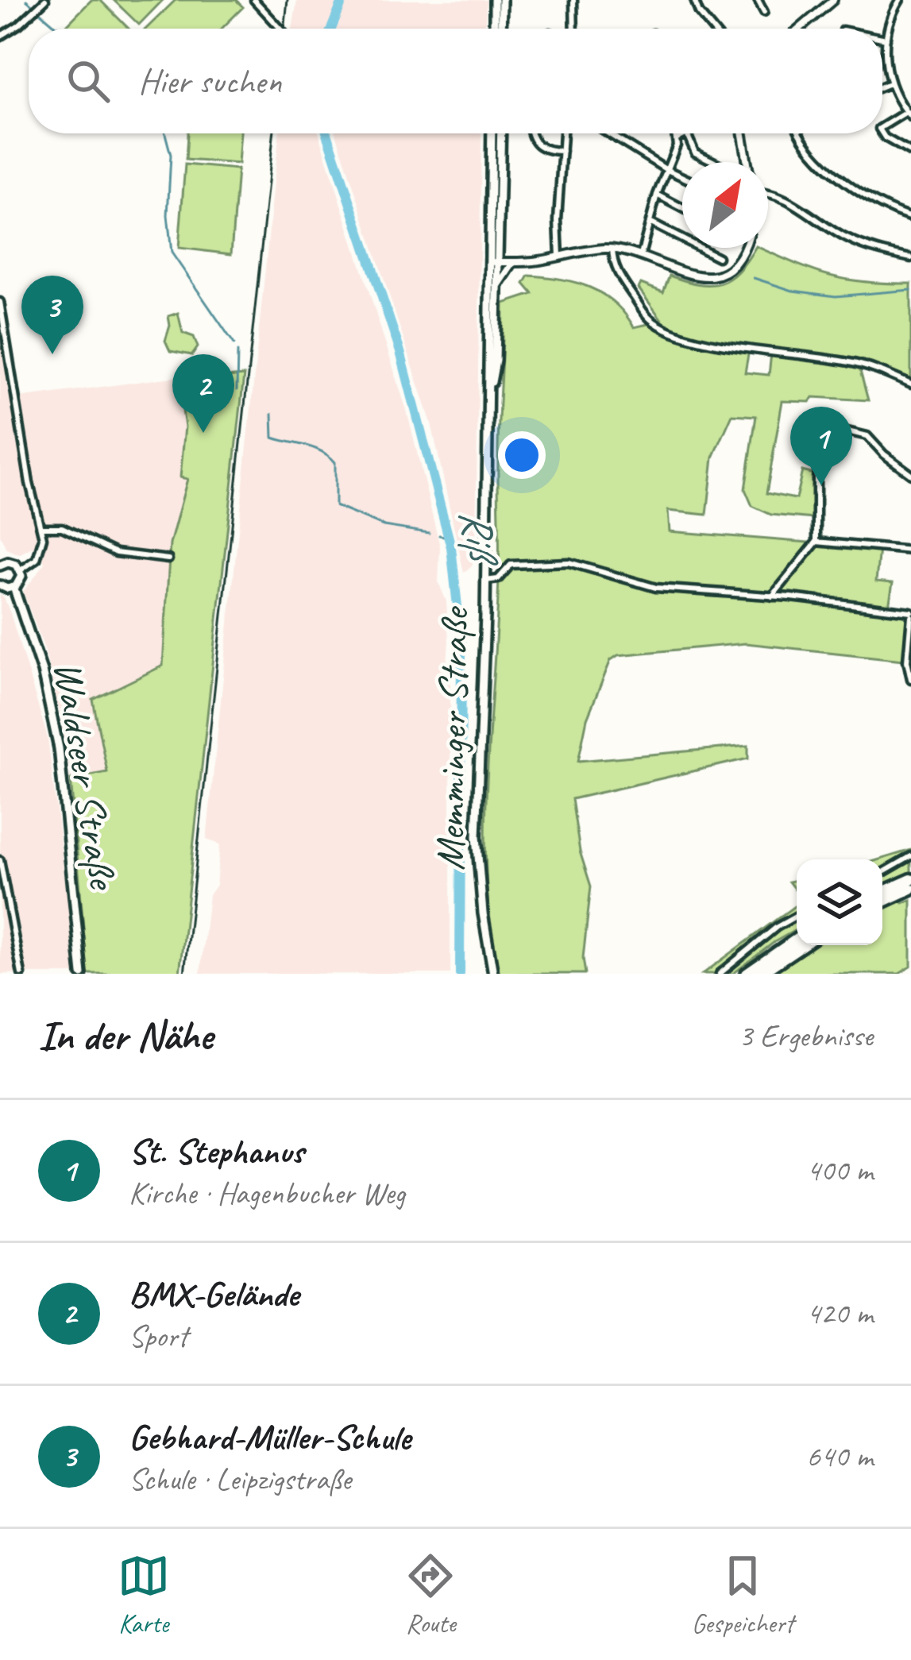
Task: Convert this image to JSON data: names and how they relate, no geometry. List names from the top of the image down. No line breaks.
{"streets":{"main road":["Memminger Straße","Waldseer Straße"]},"water":["Riß"],"north":"top right","page":{"search":"Hier suchen","pins":["3","2","1"],"heading":["In der Nähe","3 Ergebnisse"],"list":[{"mark":"1","name":"St. Stephanus","note":"Kirche · Hagenbucher Weg","value":"400 m"},{"mark":"2","name":"BMX-Gelände","note":"Sport","value":"420 m"},{"mark":"3","name":"Gebhard-Müller-Schule","note":"Schule · Leipzigstraße","value":"640 m"}],"nav":["Karte","Route","Gespeichert"]}}
